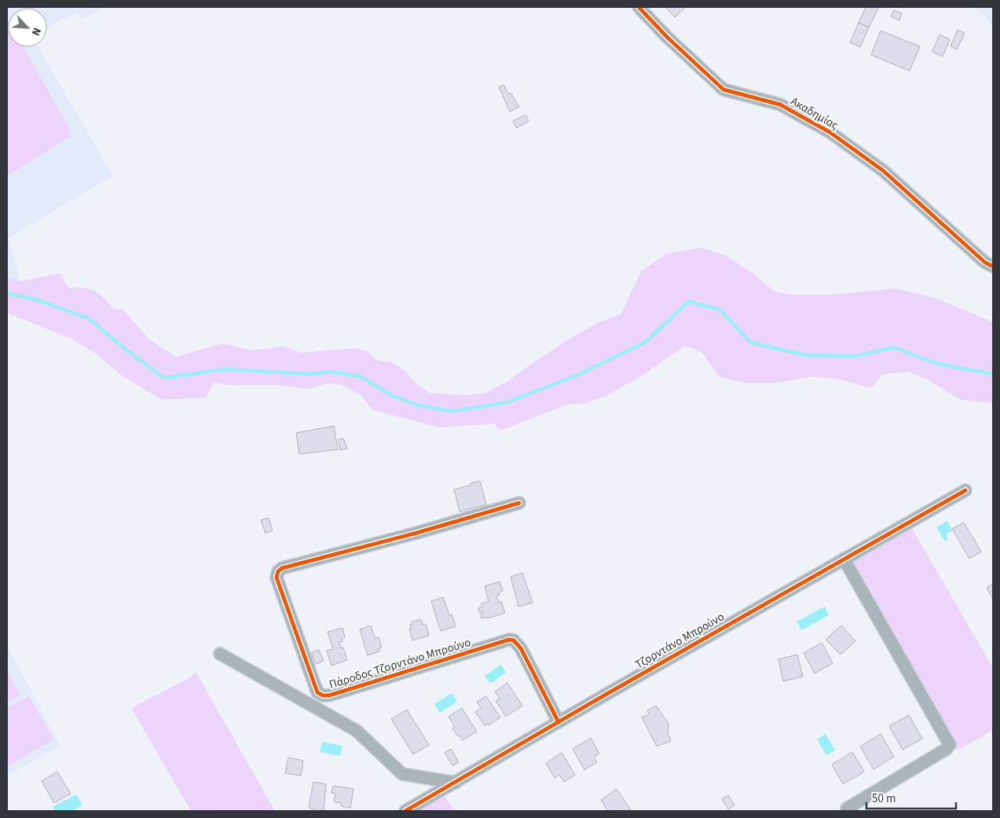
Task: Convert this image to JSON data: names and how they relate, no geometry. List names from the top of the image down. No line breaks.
{"streets":{"street":["Ακαδημίας","Τζορντάνο Μπρούνο","Πάροδος Τζορντάνο Μπρούνο"]},"crossings":[["Τζορντάνο Μπρούνο","Πάροδος Τζορντάνο Μπρούνο"]],"scale_bar":"50 m","north":"bottom right"}
